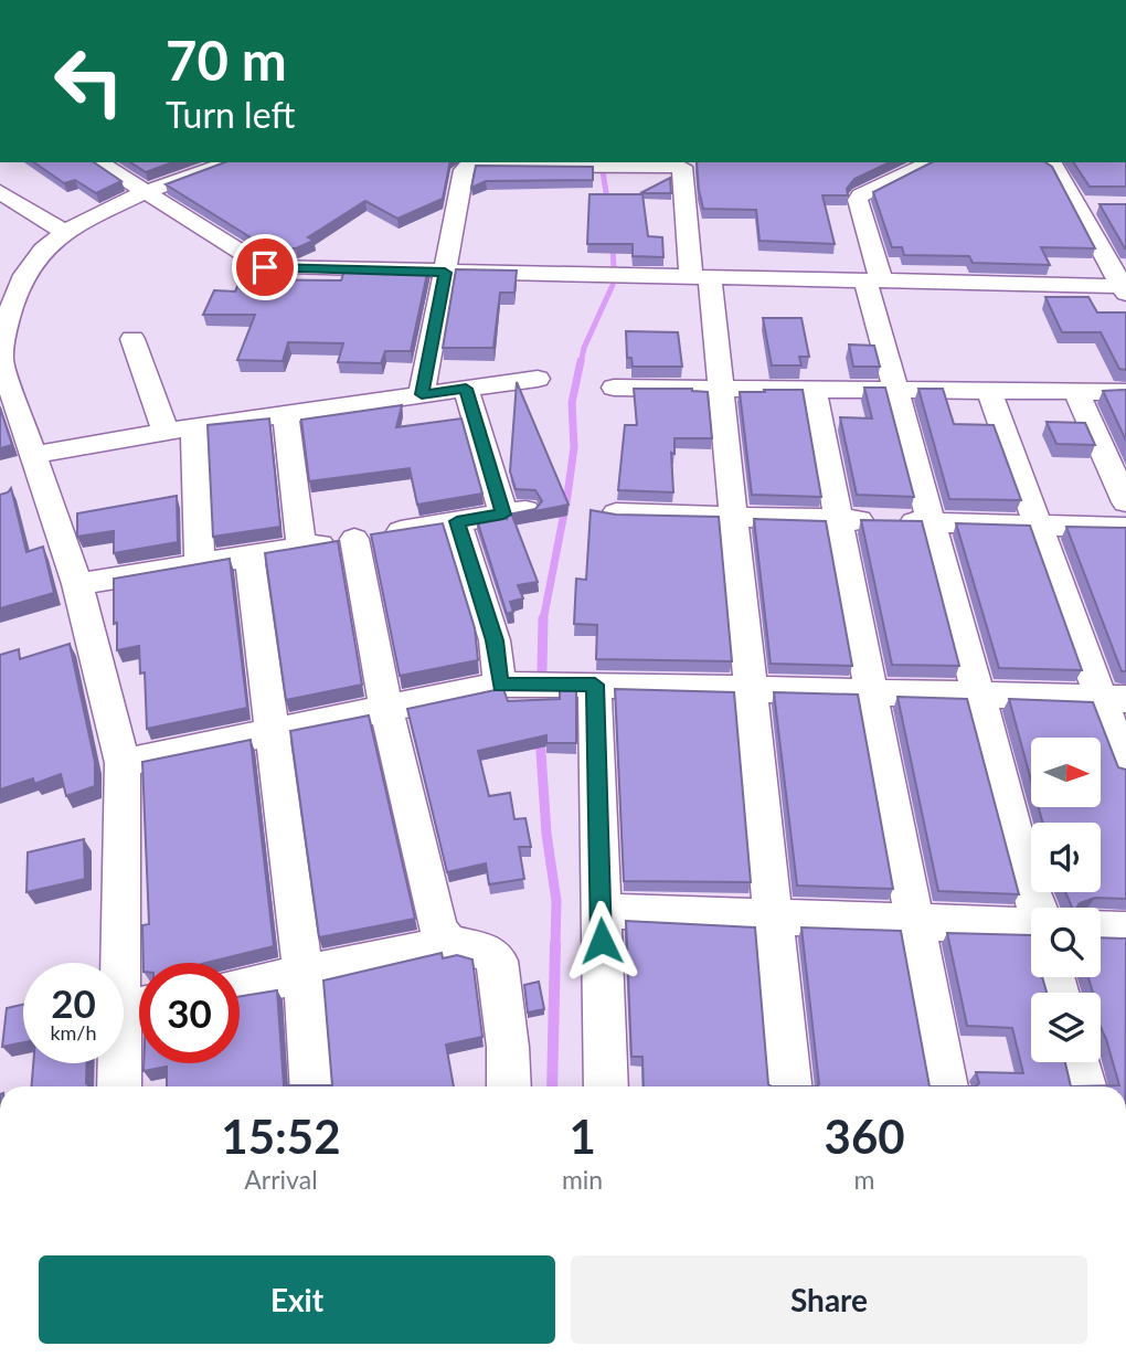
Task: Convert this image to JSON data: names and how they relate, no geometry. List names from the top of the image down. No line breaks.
{"north":"right","page":{"turn":["70 m","Turn left"],"speed":"20 km/h","limit":"30","eta":["15:52","Arrival","1","min","360","m"],"buttons":["Exit","Share"]}}
